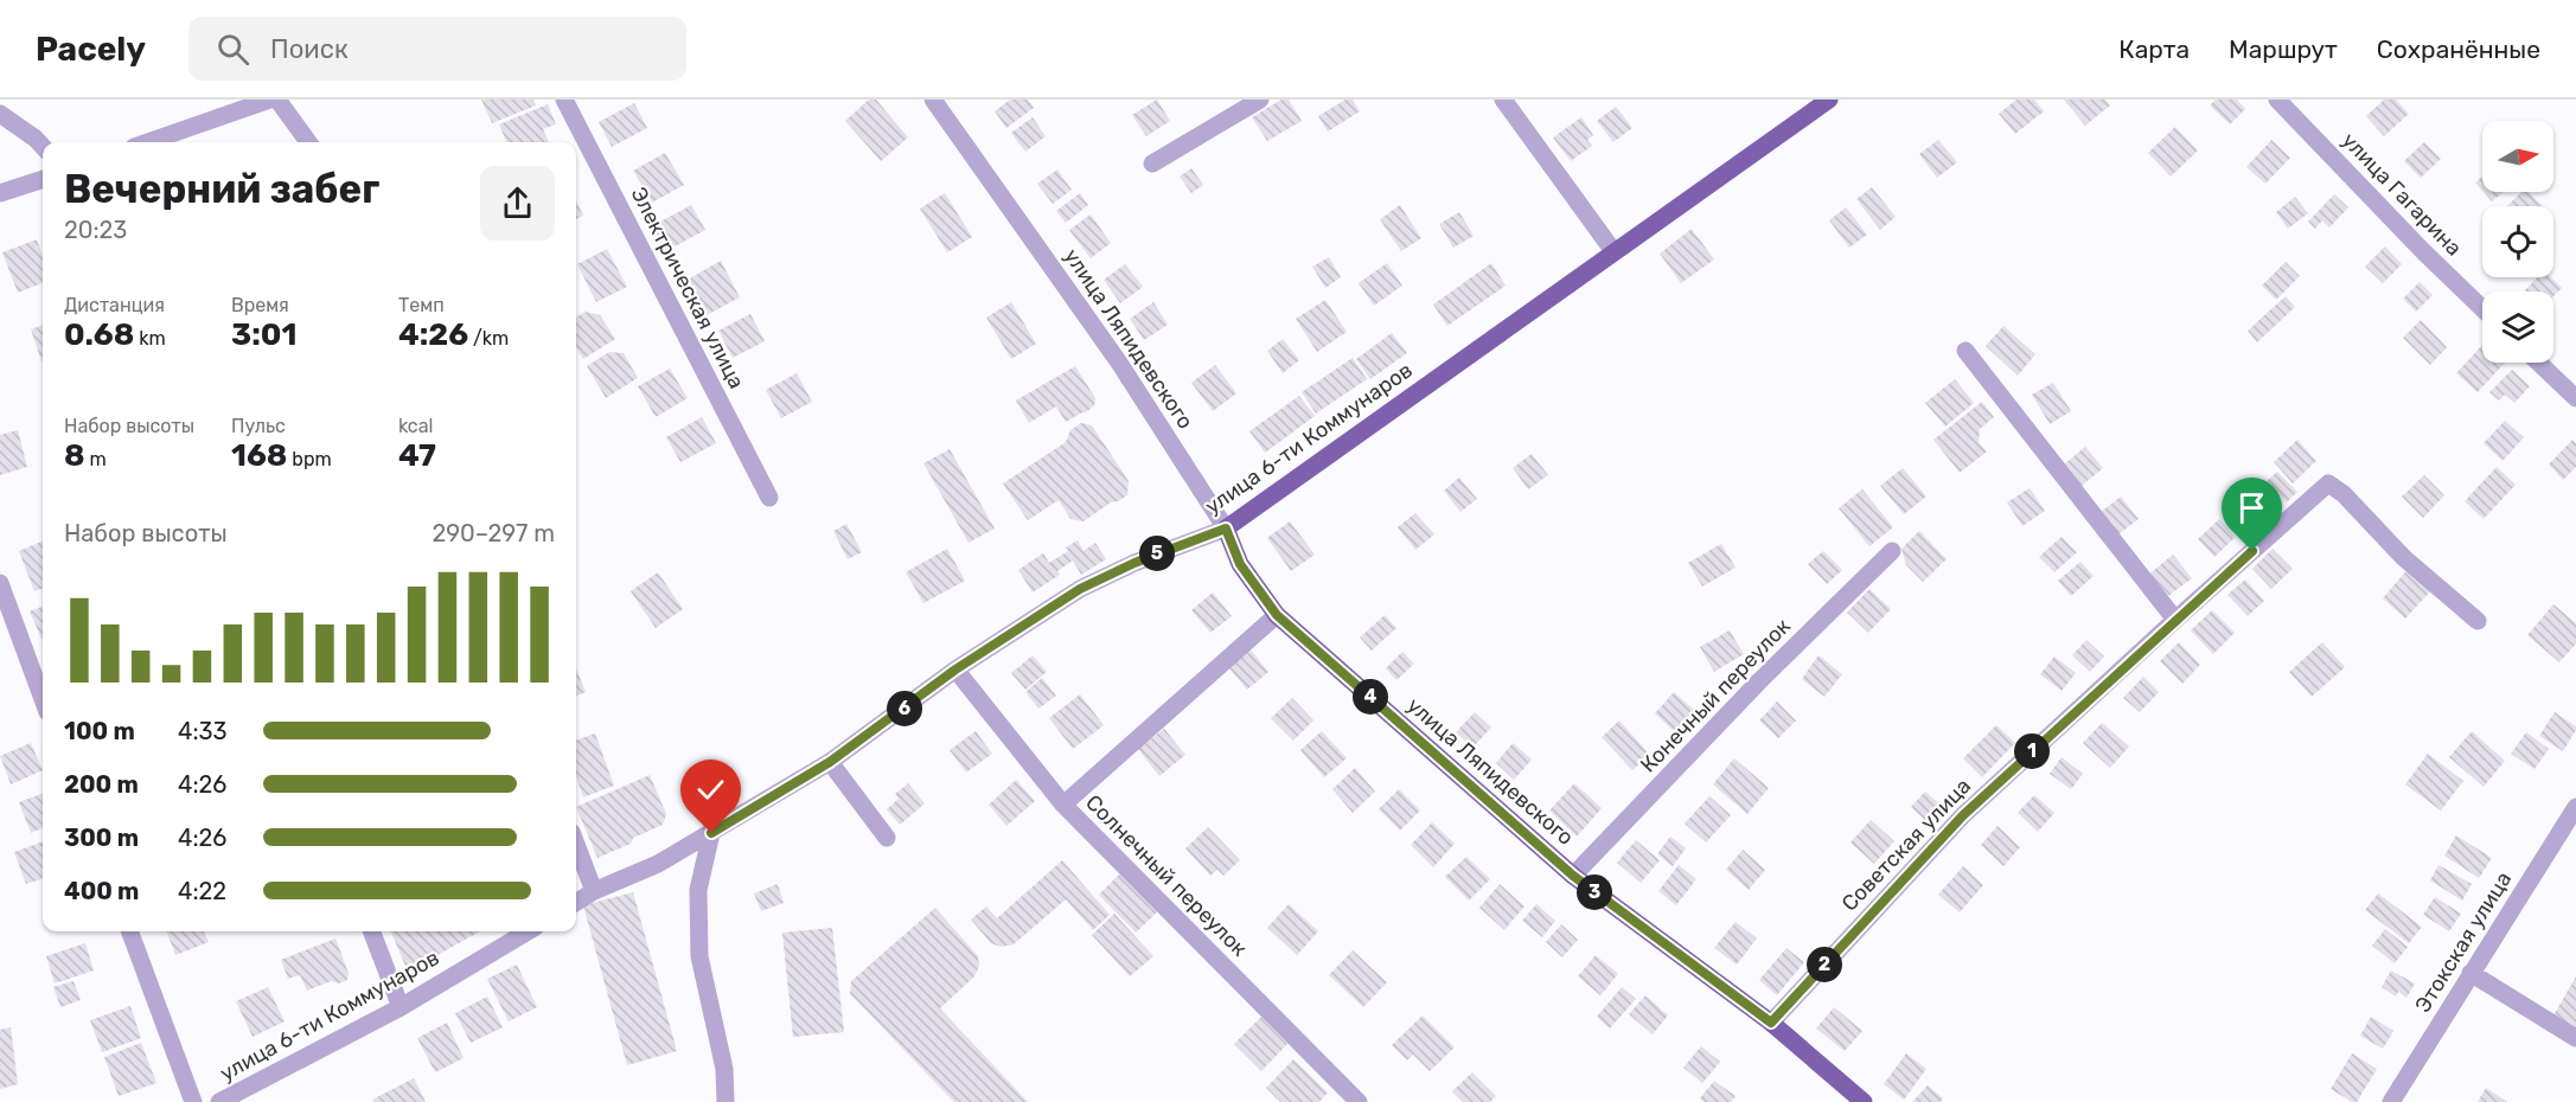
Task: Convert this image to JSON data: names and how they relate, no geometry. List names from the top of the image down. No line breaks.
{"streets":{"main road":["улица Ляпидевского","улица 6-ти Коммунаров"],"street":["улица Гагарина","Электрическая улица","Конечный переулок","Советская улица","Солнечный переулок","Этокская улица"]},"crossings":[["улица Ляпидевского","улица 6-ти Коммунаров"],["улица Ляпидевского","Конечный переулок"],["улица Ляпидевского","Советская улица"],["улица 6-ти Коммунаров","Солнечный переулок"]],"north":"right","page":{"header":"Pacely","search":"Поиск","nav":["Карта","Маршрут","Сохранённые"],"heading":["Вечерний забег","20:23"],"stats":[["Дистанция","0.68 km"],["Время","3:01"],["Темп","4:26 /km"],["Набор высоты","8 m"],["Пульс","168 bpm"],["kcal","47"]],"chart":["Набор высоты","290–297 m"],"pins":["5","4","6","1","3","2"],"list":[{"name":"100 m","note":"4:33"},{"name":"200 m","note":"4:26"},{"name":"300 m","note":"4:26"},{"name":"400 m","note":"4:22"}]}}
